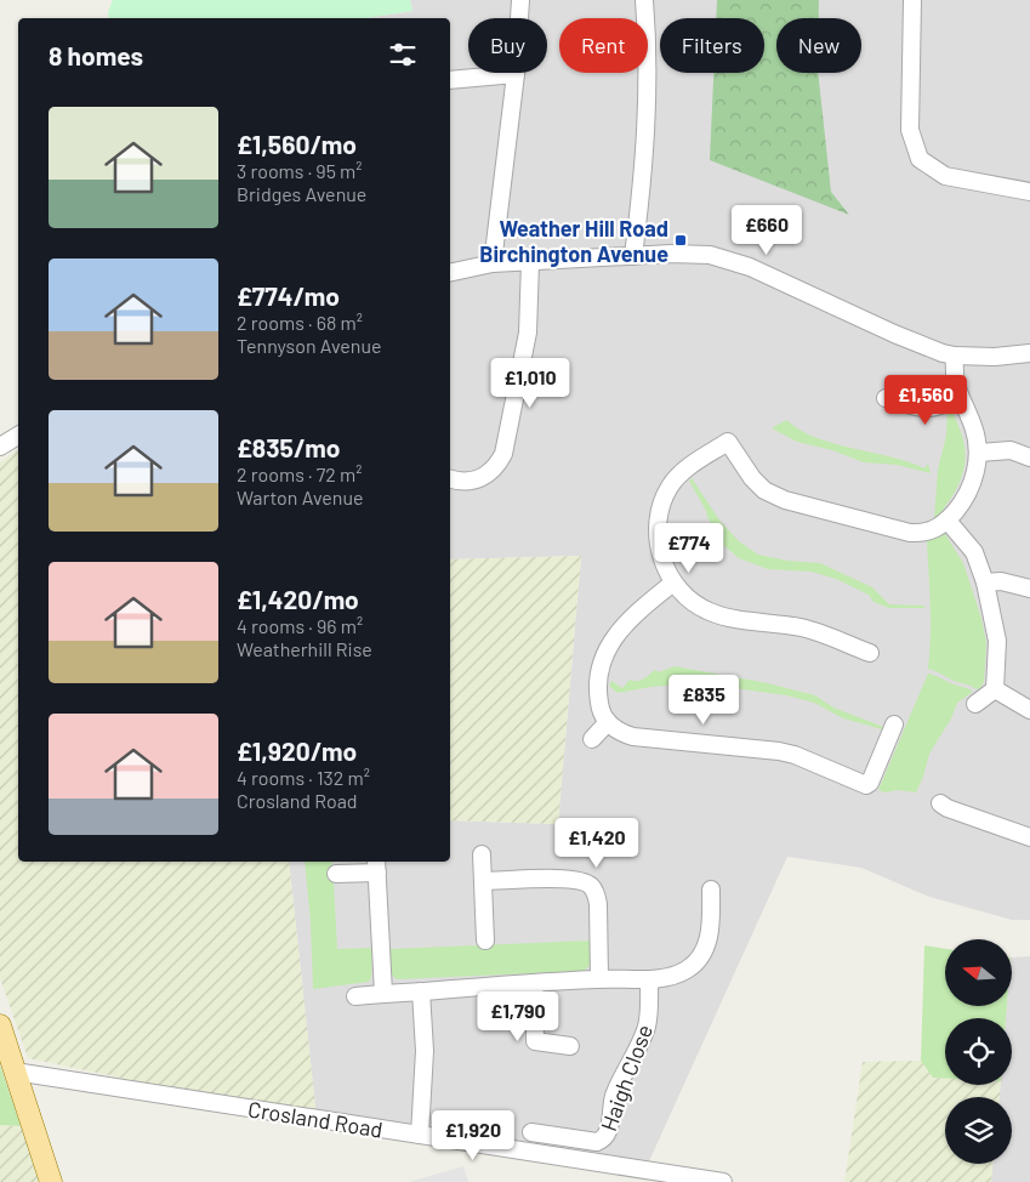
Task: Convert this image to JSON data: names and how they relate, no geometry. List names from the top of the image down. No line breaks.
{"streets":{"street":["Haigh Close","Crosland Road"]},"places":{"transit":["Weather Hill Road Birchington Avenue"]},"north":"left","page":{"chip":["Buy","Rent","Filters","New"],"heading":"8 homes","list":[{"name":"£1,560/mo","note":"3 rooms · 95 m² · Bridges Avenue"},{"name":"£774/mo","note":"2 rooms · 68 m² · Tennyson Avenue"},{"name":"£835/mo","note":"2 rooms · 72 m² · Warton Avenue"},{"name":"£1,420/mo","note":"4 rooms · 96 m² · Weatherhill Rise"},{"name":"£1,920/mo","note":"4 rooms · 132 m² · Crosland Road"}],"price":["£660","£1,010","£1,560","£774","£835","£1,420","£1,790","£1,920"]}}
